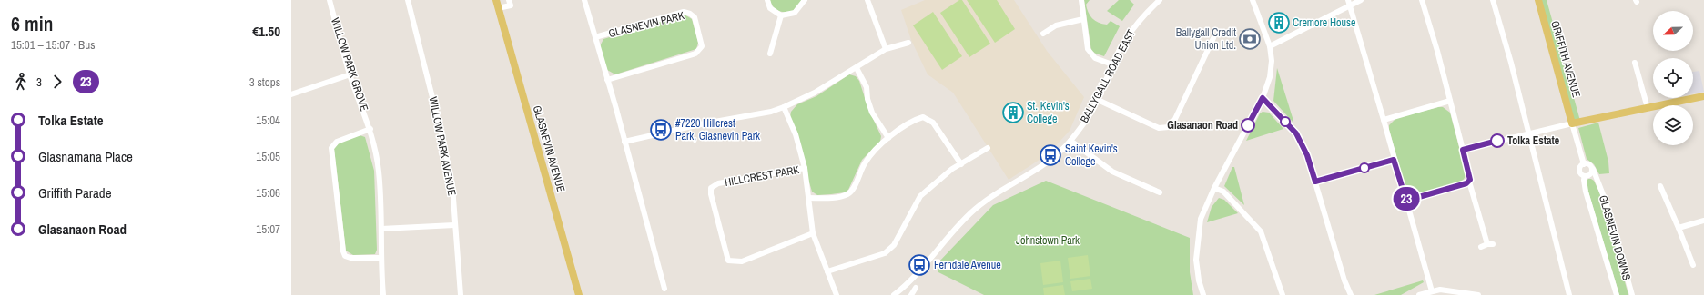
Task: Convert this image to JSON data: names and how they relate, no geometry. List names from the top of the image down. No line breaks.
{"streets":{"main road":["GRIFFITH AVENUE","GLASNEVIN AVENUE"],"street":["GLASNEVIN PARK","WILLOW PARK GROVE","BALLYGALL ROAD EAST","WILLOW PARK AVENUE","HILLCREST PARK","GLASNEVIN DOWNS"]},"parks":["Johnstown Park"],"places":{"building":["Cremore House","St. Kevin's College"],"bank":["Ballygall Credit Union Ltd."],"other":["Glasanaon Road","Tolka Estate"],"bus stop":["#7220 Hillcrest Park, Glasnevin Park","Saint Kevin's College","Ferndale Avenue"]},"lines":["bus line 23"],"north":"left","page":{"heading":["6 min","15:01 – 15:07 · Bus","€1.50"],"on_map":"23","legs":["3","23","3 stops"],"list":[{"name":"Tolka Estate","value":"15:04"},{"name":"Glasnamana Place","value":"15:05"},{"name":"Griffith Parade","value":"15:06"},{"name":"Glasanaon Road","value":"15:07"}]}}
